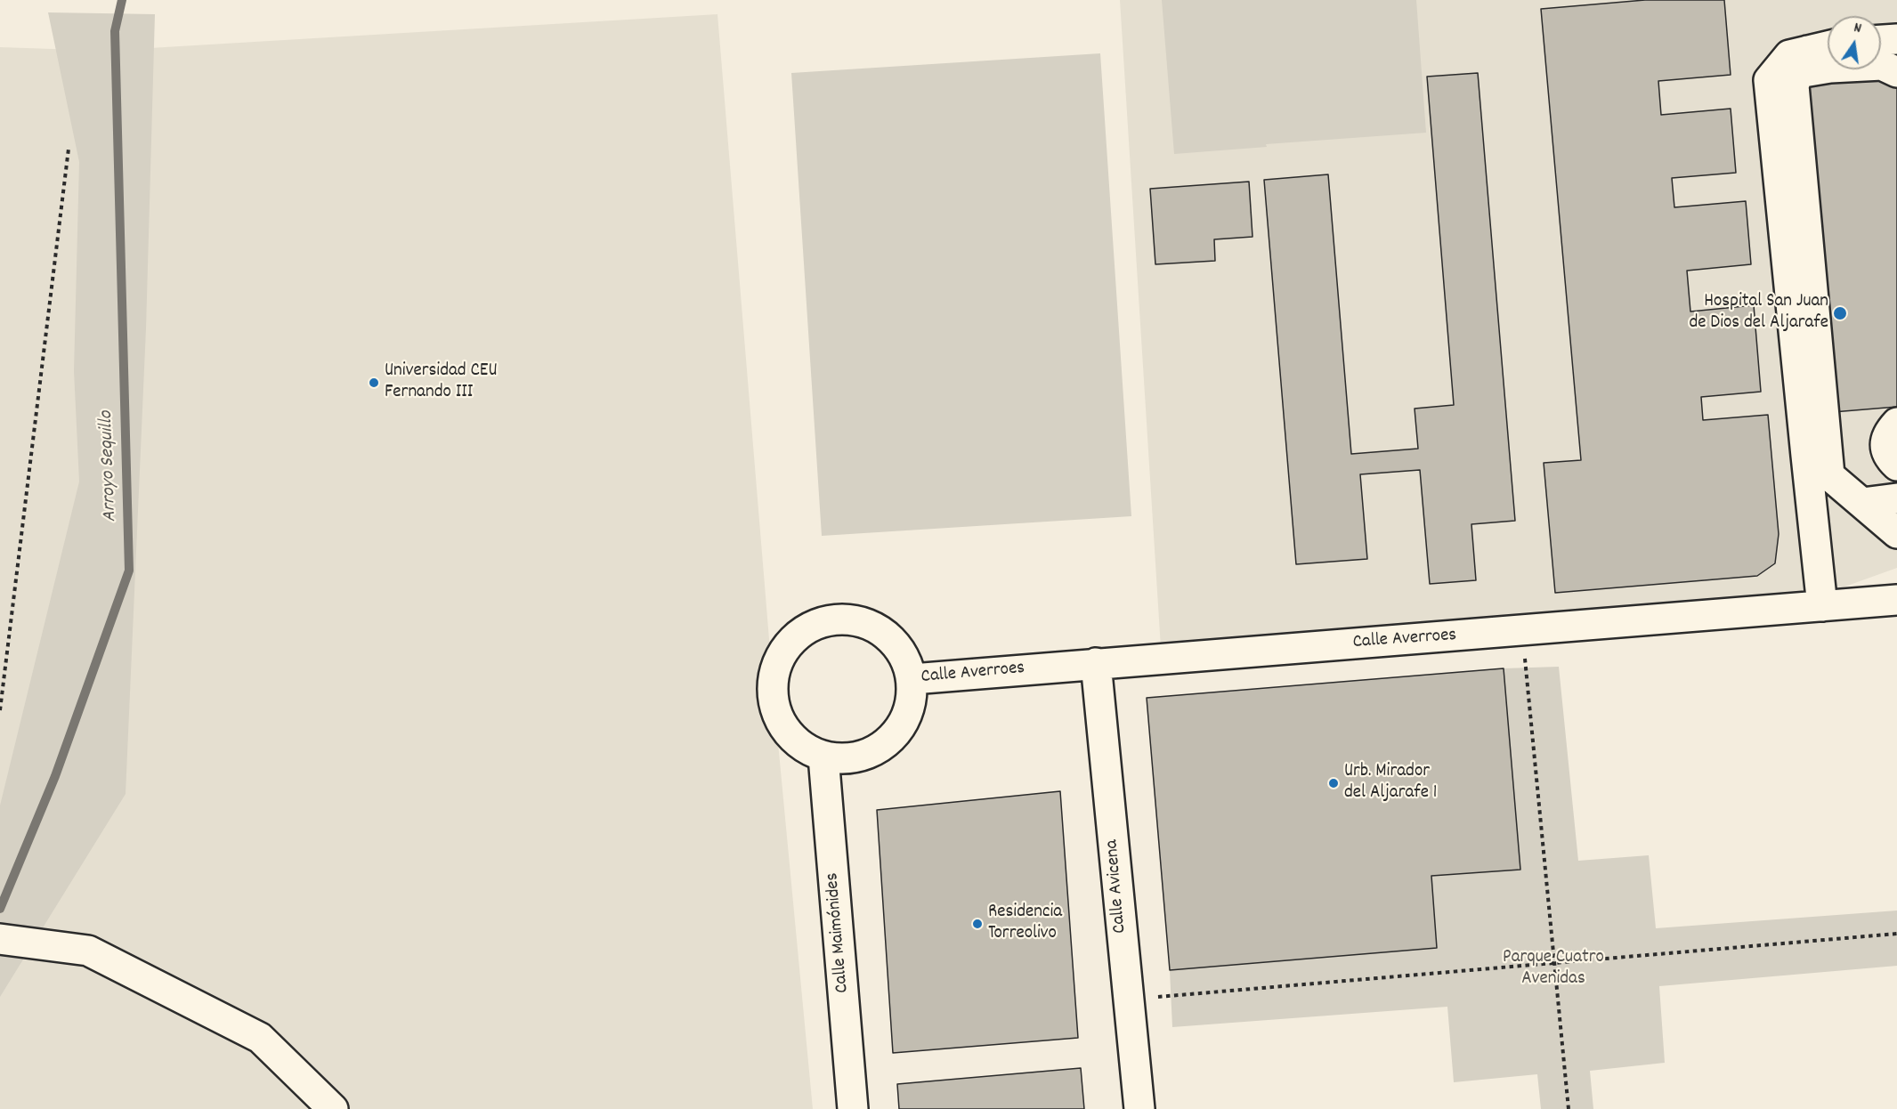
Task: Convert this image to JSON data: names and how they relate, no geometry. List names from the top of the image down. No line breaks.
{"streets":{"street":["Calle Averroes","Calle Avicena","Calle Maimónides"]},"crossings":[["Calle Averroes","Calle Avicena"],["Calle Averroes","Calle Maimónides"]],"water":["Arroyo Sequillo"],"parks":["Parque Cuatro Avenidas"],"places":["Hospital San Juan de Dios del Aljarafe","Universidad CEU Fernando III","Urb. Mirador del Aljarafe 1","Residencia Torreolivo"],"north":"top"}
